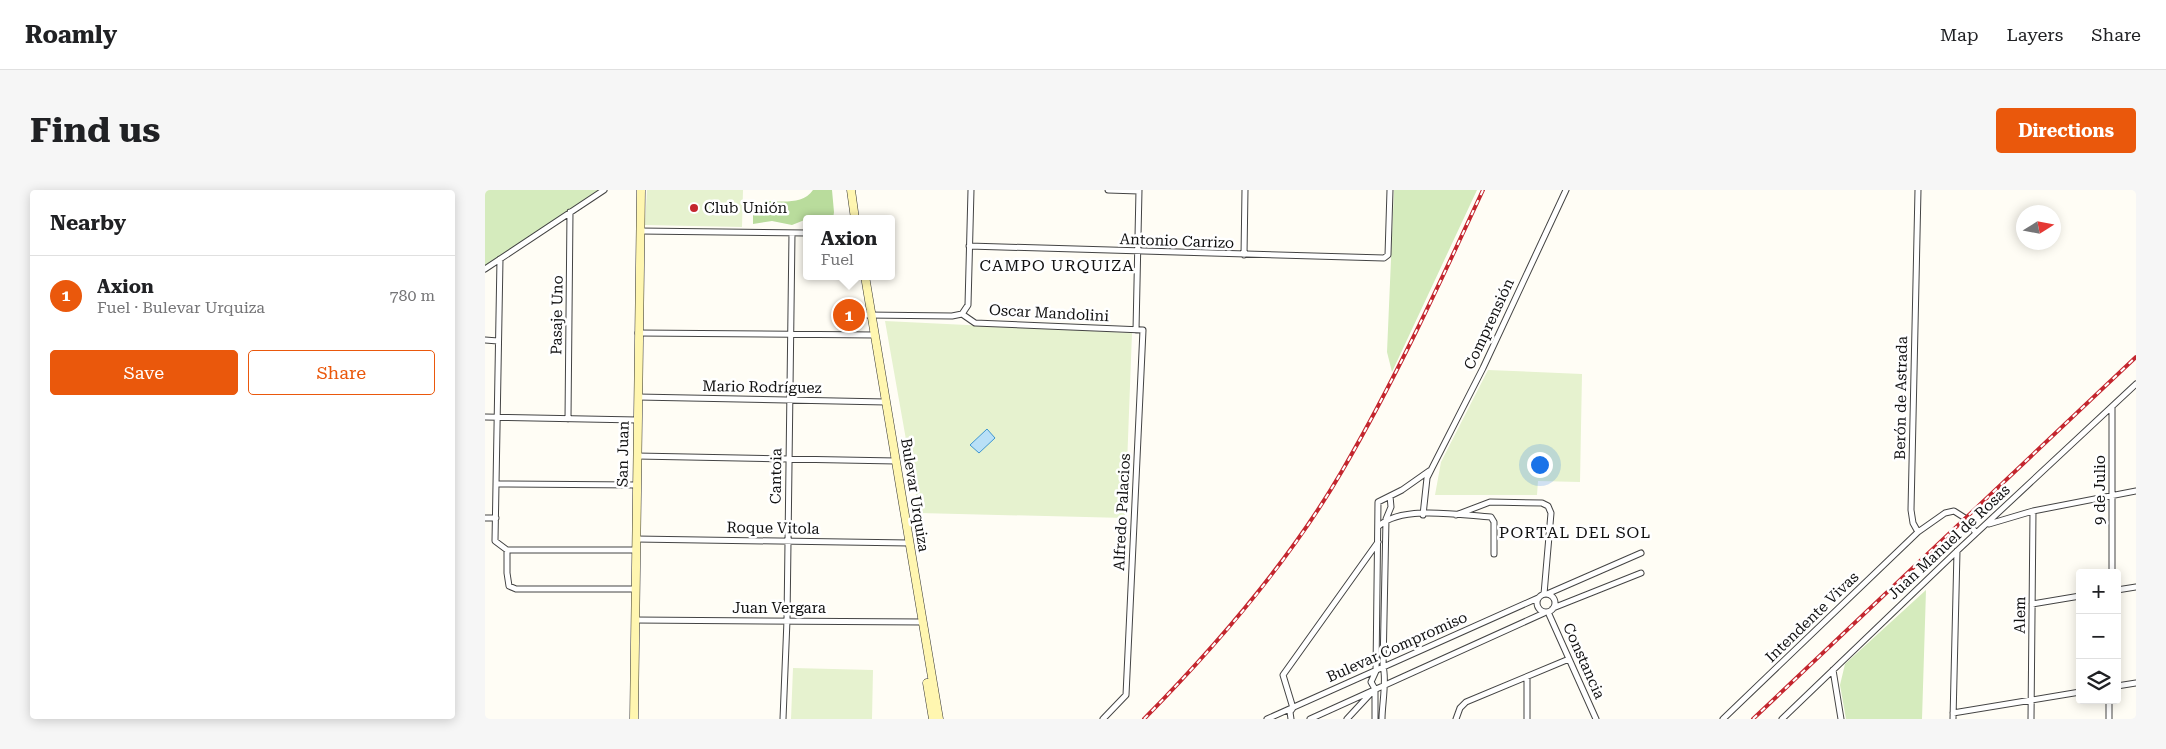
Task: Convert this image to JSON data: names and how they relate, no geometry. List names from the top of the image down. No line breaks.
{"streets":{"main road":["San Juan","Bulevar Urquiza"],"street":["Antonio Carrizo","Oscar Mandolini","Pasaje Uno","Comprensión","Mario Rodríguez","Berón de Astrada","Cantoia","9 de Julio","Alfredo Palacios","Roque Vitola","Juan Manuel de Rosas","Juan Vergara","Alem","Intendente Vivas","Bulevar Compromiso","Constancia"]},"crossings":[["Oscar Mandolini","Bulevar Urquiza"],["Oscar Mandolini","Alfredo Palacios"],["Mario Rodríguez","San Juan"],["Mario Rodríguez","Cantoia"],["Mario Rodríguez","Bulevar Urquiza"],["Berón de Astrada","Intendente Vivas"],["San Juan","Roque Vitola"],["San Juan","Juan Vergara"],["Cantoia","Roque Vitola"],["Cantoia","Juan Vergara"],["9 de Julio","Juan Manuel de Rosas"],["Bulevar Urquiza","Roque Vitola"],["Bulevar Urquiza","Juan Vergara"],["Bulevar Compromiso","Constancia"]],"districts":["CAMPO URQUIZA","PORTAL DEL SOL"],"places":["Club Unión"],"north":"right","page":{"header":"Roamly","nav":["Map","Layers","Share"],"buttons":["Directions",["Save","Share"]],"title":"Find us","heading":"Nearby","popup":["Axion","Fuel"],"list":[{"mark":"1","name":"Axion","note":"Fuel · Bulevar Urquiza","value":"780 m"}],"pins":"1","map_buttons":["+","−"]}}
